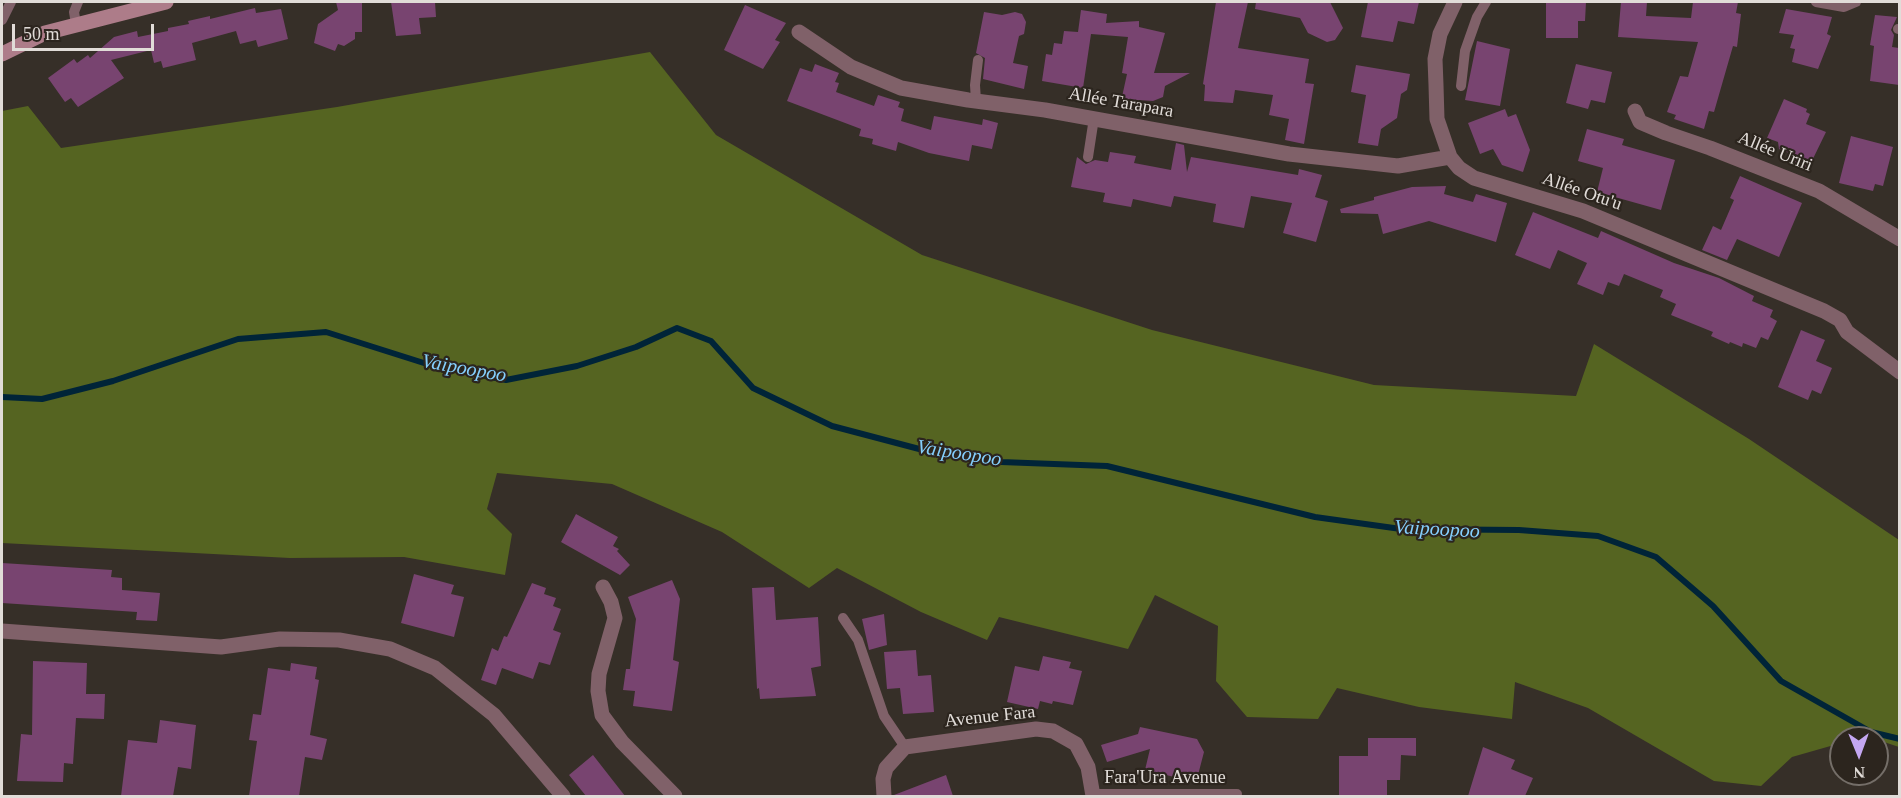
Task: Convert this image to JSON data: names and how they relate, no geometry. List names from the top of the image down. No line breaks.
{"streets":{"street":["Allée Tarapara","Allée Uriri","Allée Otu'u","Avenue Fara"],"lane":["Fara'Ura Avenue"]},"crossings":[["Allée Tarapara","Allée Otu'u"],["Avenue Fara","Fara'Ura Avenue"]],"water":["Vaipoopoo"],"scale_bar":"50 m","north":"bottom"}
